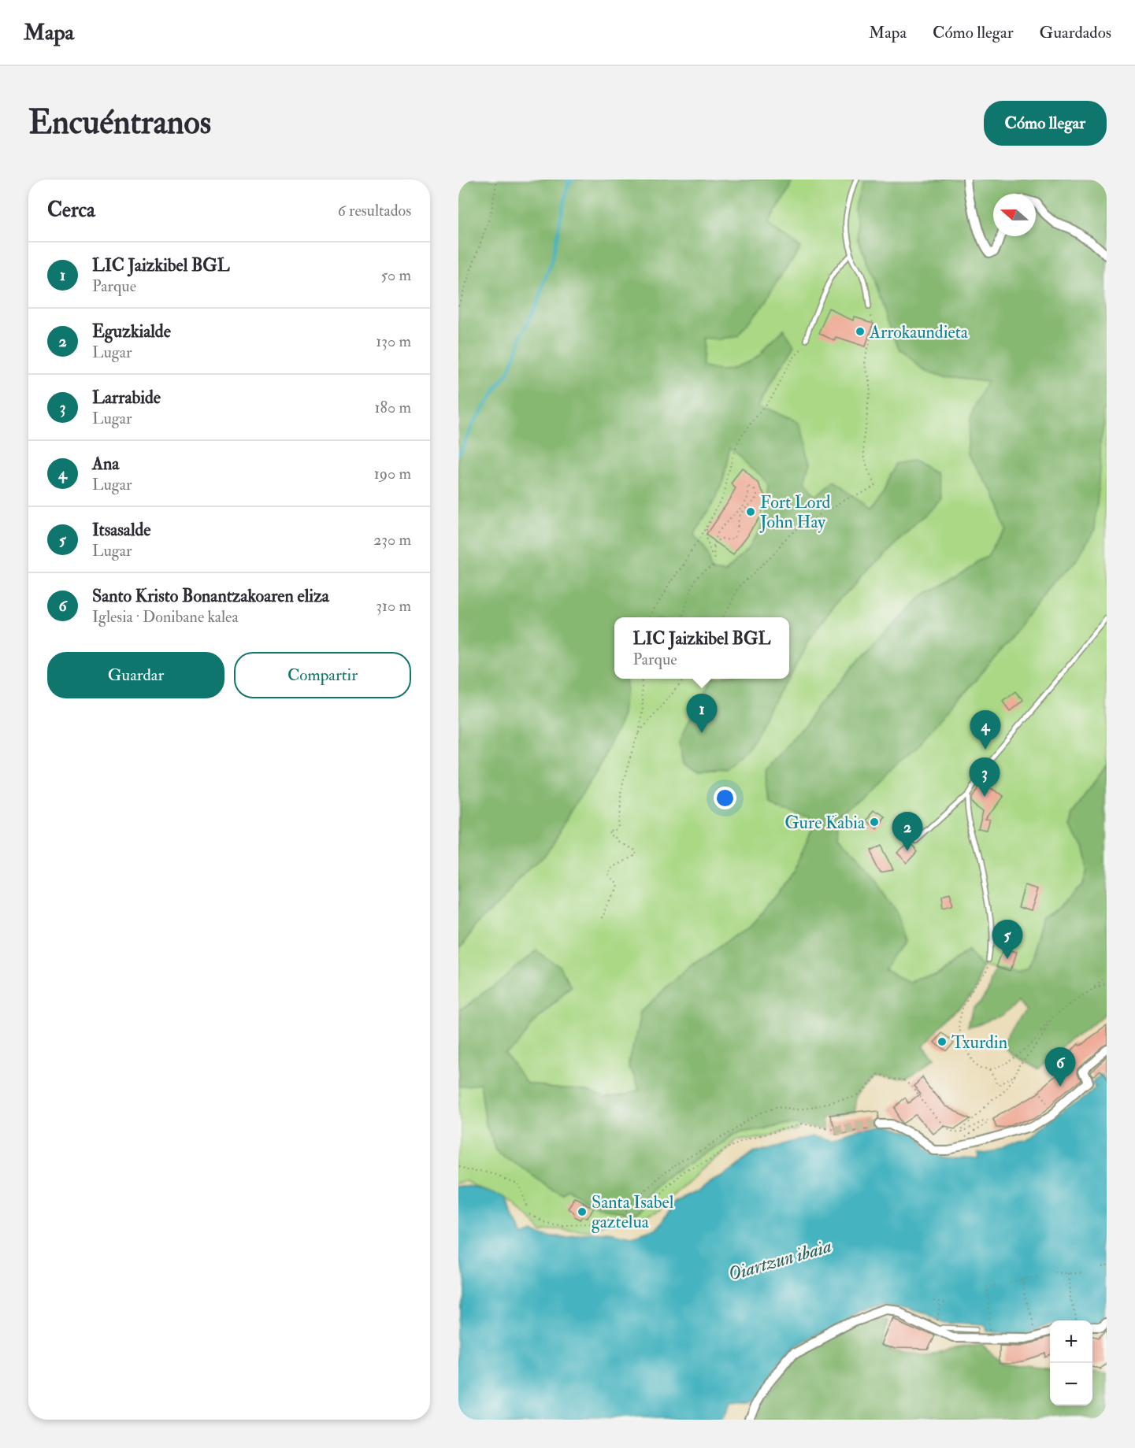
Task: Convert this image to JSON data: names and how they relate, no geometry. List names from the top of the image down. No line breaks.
{"water":["Oiartzun ibaia"],"places":["Arrokaundieta","Fort Lord John Hay","Gure Kabia","Txurdin","Santa Isabel gaztelua"],"north":"left","page":{"header":"Mapa","nav":["Mapa","Cómo llegar","Guardados"],"buttons":["Cómo llegar",["Guardar","Compartir"]],"title":"Encuéntranos","heading":["Cerca","6 resultados"],"list":[{"mark":"1","name":"LIC Jaizkibel BGL","note":"Parque","value":"50 m"},{"mark":"2","name":"Eguzkialde","note":"Lugar","value":"130 m"},{"mark":"3","name":"Larrabide","note":"Lugar","value":"180 m"},{"mark":"4","name":"Ana","note":"Lugar","value":"190 m"},{"mark":"5","name":"Itsasalde","note":"Lugar","value":"230 m"},{"mark":"6","name":"Santo Kristo Bonantzakoaren eliza","note":"Iglesia · Donibane kalea","value":"310 m"}],"popup":["LIC Jaizkibel BGL","Parque"],"pins":["1","4","3","2","5","6"],"map_buttons":["+","−"]}}
